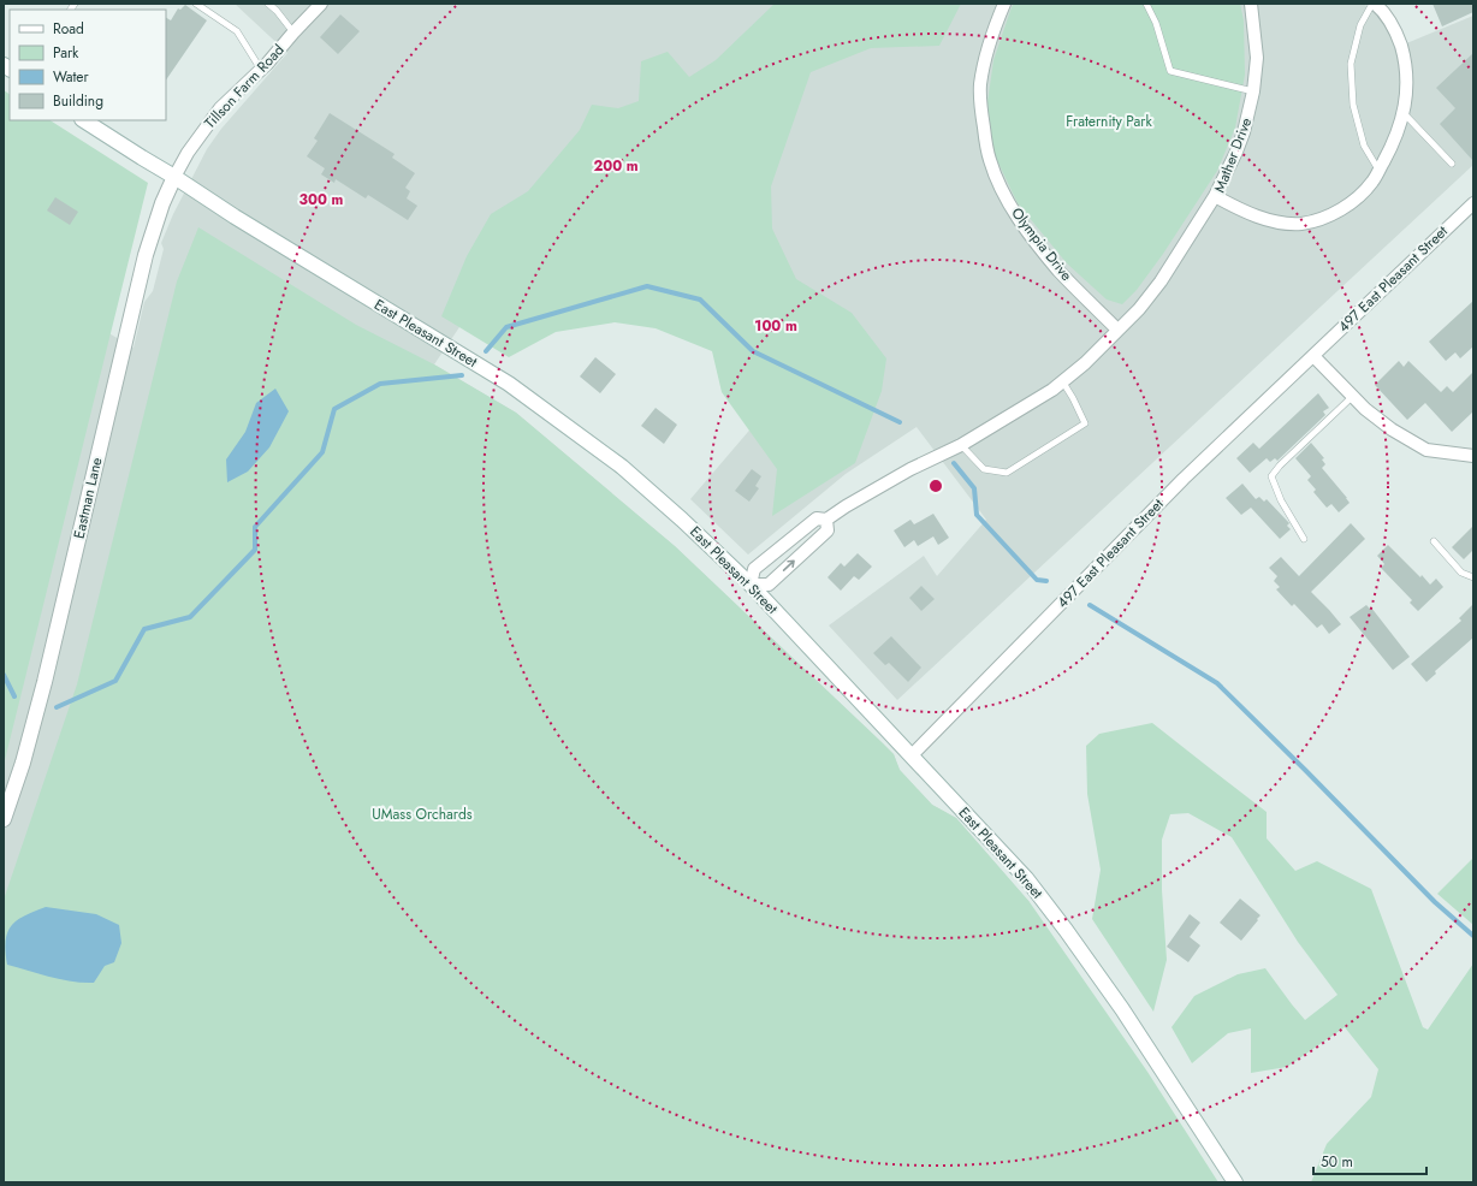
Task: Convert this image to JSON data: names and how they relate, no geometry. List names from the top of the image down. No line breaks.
{"streets":{"main road":["East Pleasant Street","Eastman Lane"],"street":["Tillson Farm Road","Mather Drive","Olympia Drive","497 East Pleasant Street"]},"crossings":[["Tillson Farm Road","East Pleasant Street"],["Tillson Farm Road","Eastman Lane"],["497 East Pleasant Street","East Pleasant Street"],["East Pleasant Street","Eastman Lane"]],"parks":["Fraternity Park","UMass Orchards"],"legend":["Road","Park","Water","Building"],"scale_bar":"50 m","rings":["200 m","300 m","100 m"]}
